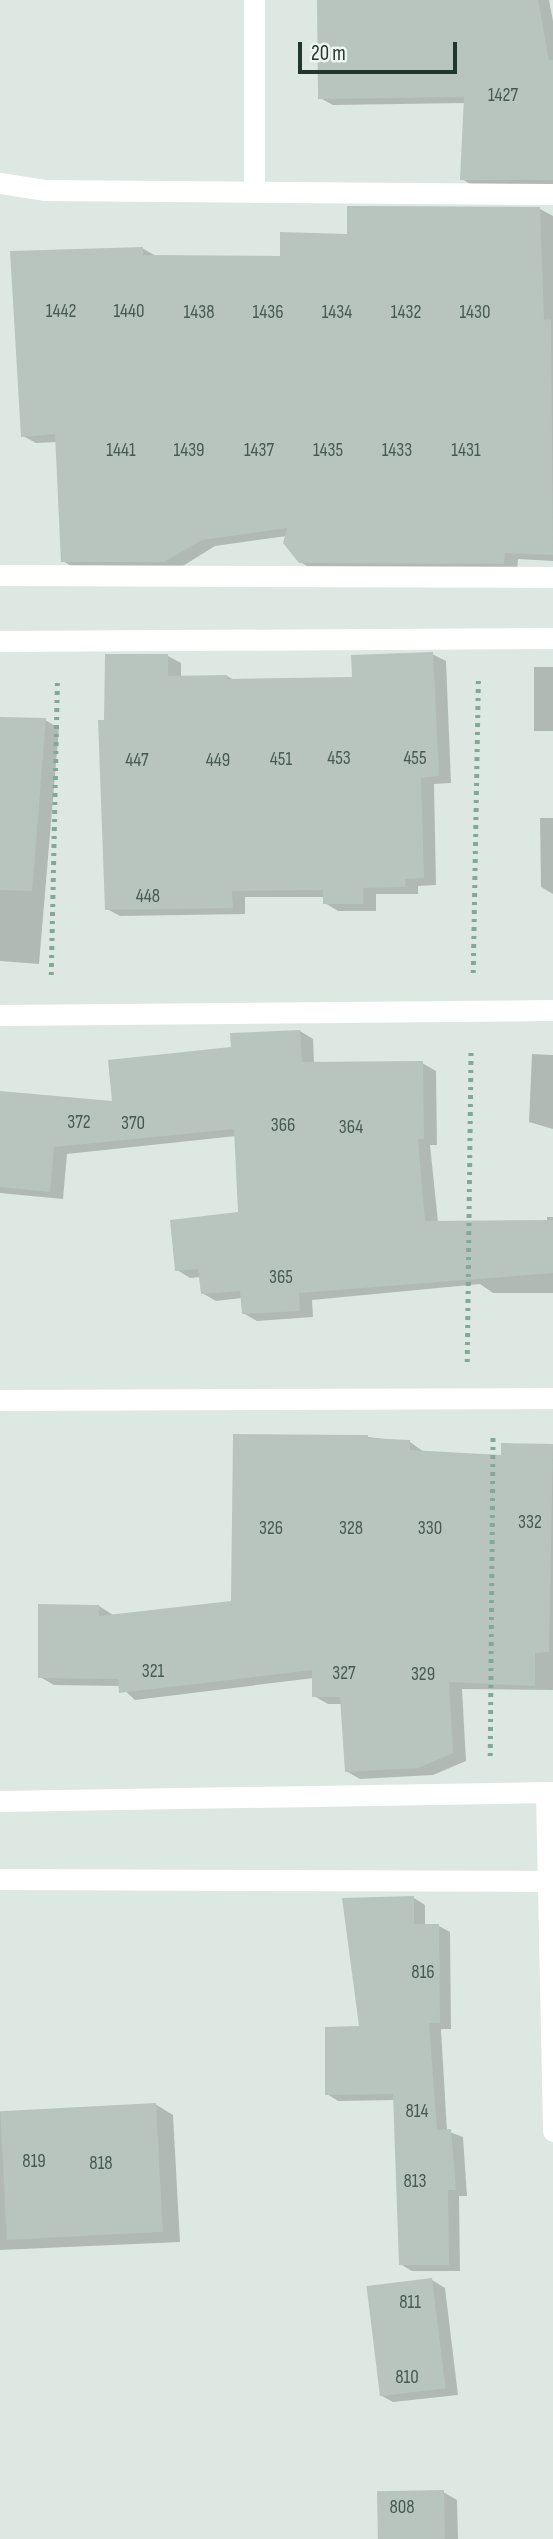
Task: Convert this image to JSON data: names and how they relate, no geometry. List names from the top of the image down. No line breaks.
{"house_numbers":["1427","1442","1440","1438","1436","1434","1432","1430","1441","1439","1437","1435","1433","1431","453","455","451","447","449","448","372","370","366","364","365","332","326","328","330","321","327","329","816","814","819","818","813","811","810","808"],"scale_bar":"20 m"}
